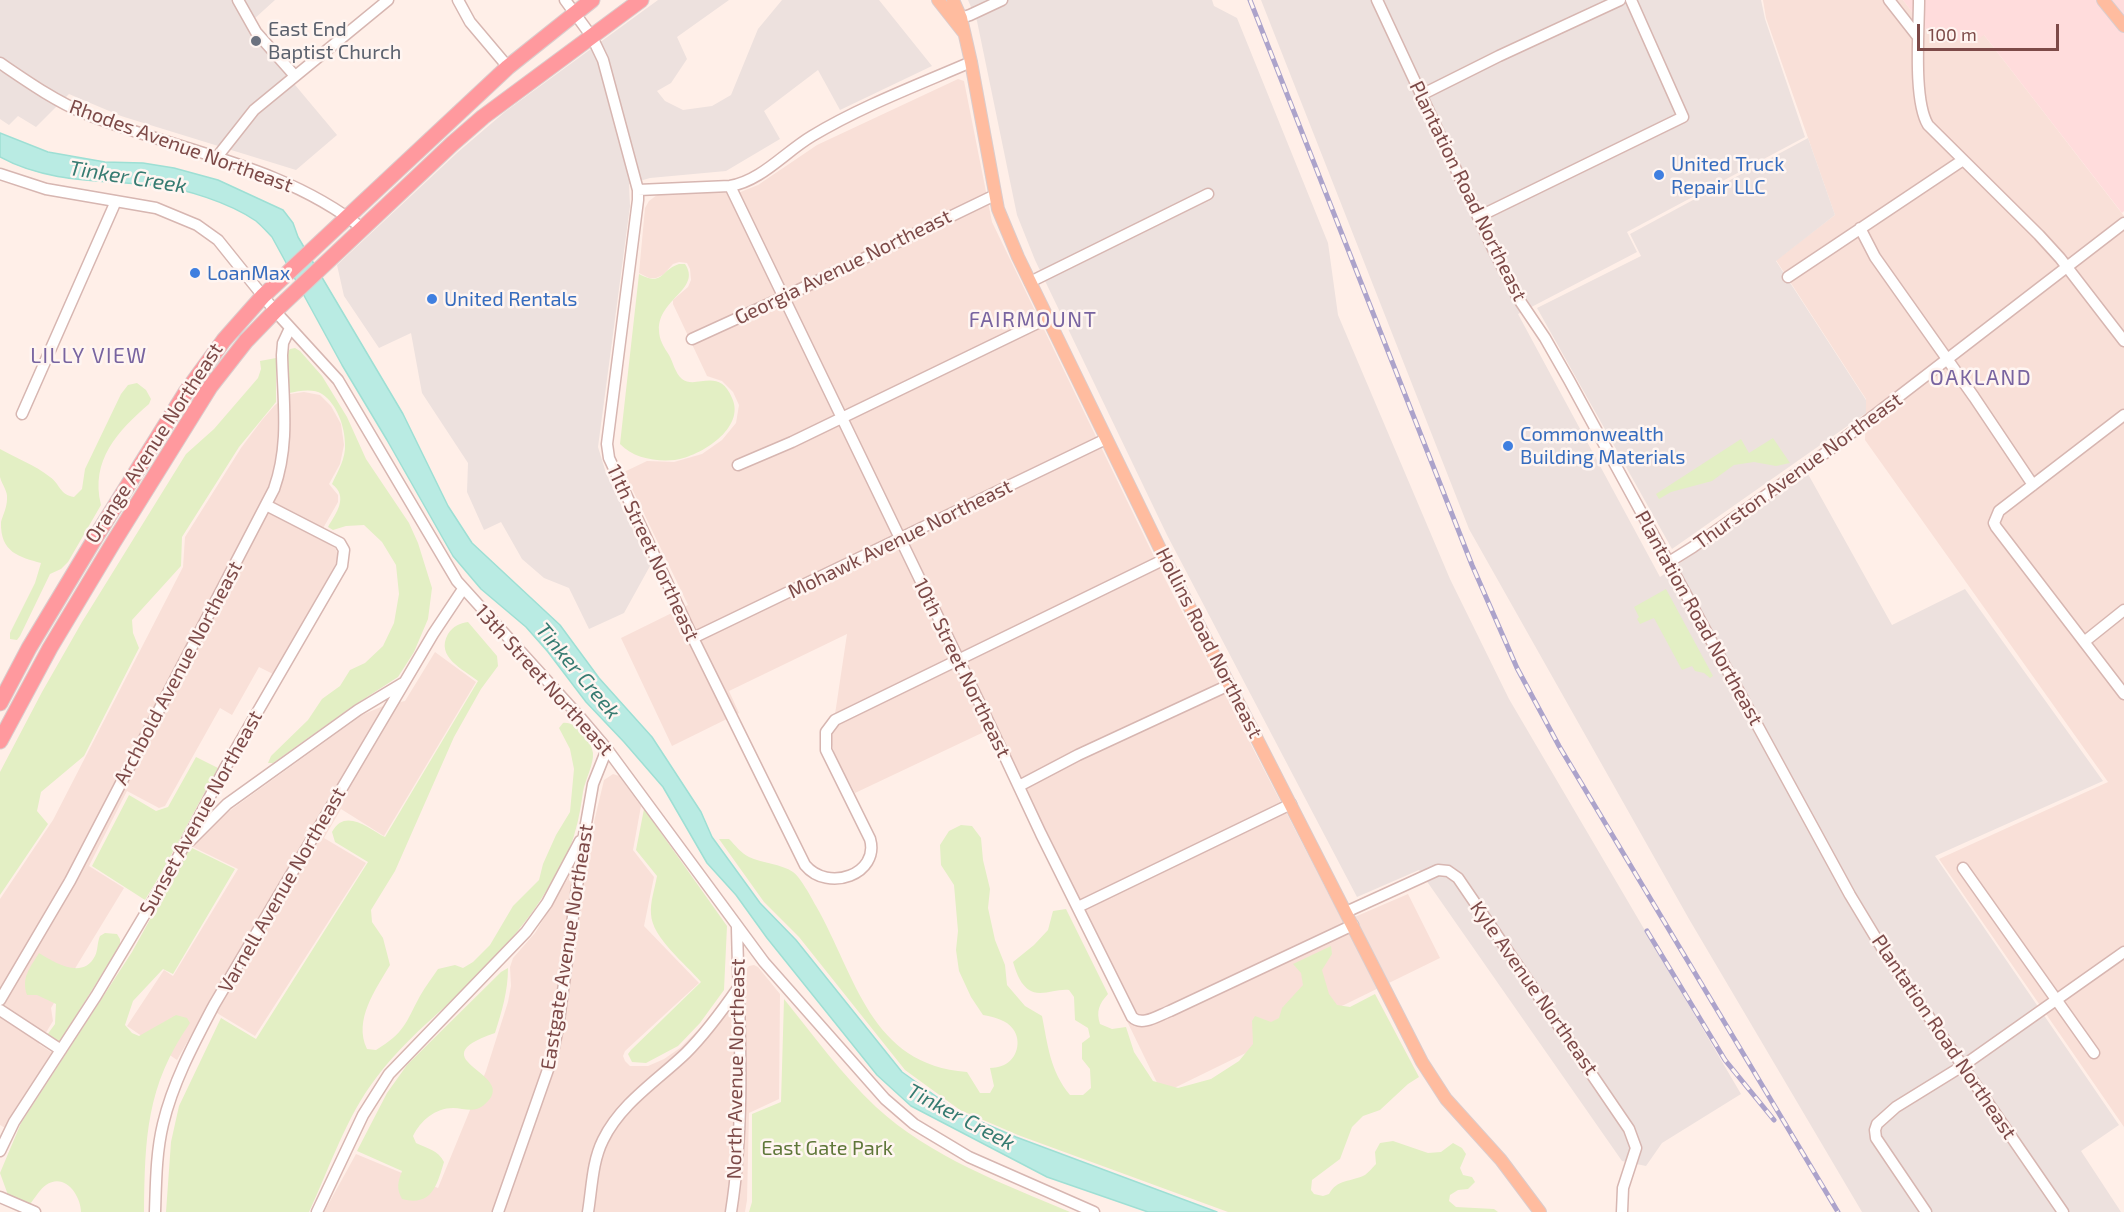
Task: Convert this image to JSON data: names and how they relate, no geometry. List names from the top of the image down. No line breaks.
{"streets":{"highway":["Orange Avenue Northeast"],"main road":["Hollins Road Northeast"],"street":["Rhodes Avenue Northeast","Plantation Road Northeast","Georgia Avenue Northeast","Thurston Avenue Northeast","Mohawk Avenue Northeast","11th Street Northeast","10th Street Northeast","Archbold Avenue Northeast","13th Street Northeast","Sunset Avenue Northeast","Varnell Avenue Northeast","Eastgate Avenue Northeast","Kyle Avenue Northeast","North Avenue Northeast"]},"crossings":[["Rhodes Avenue Northeast","Orange Avenue Northeast"],["Plantation Road Northeast","Thurston Avenue Northeast"],["Georgia Avenue Northeast","Hollins Road Northeast"],["Georgia Avenue Northeast","10th Street Northeast"],["Orange Avenue Northeast","11th Street Northeast"],["Orange Avenue Northeast","13th Street Northeast"],["Mohawk Avenue Northeast","11th Street Northeast"],["Mohawk Avenue Northeast","Hollins Road Northeast"],["Mohawk Avenue Northeast","10th Street Northeast"],["11th Street Northeast","10th Street Northeast"],["Hollins Road Northeast","10th Street Northeast"],["Hollins Road Northeast","Kyle Avenue Northeast"],["Archbold Avenue Northeast","13th Street Northeast"],["Archbold Avenue Northeast","Sunset Avenue Northeast"],["13th Street Northeast","Varnell Avenue Northeast"],["13th Street Northeast","Eastgate Avenue Northeast"],["13th Street Northeast","North Avenue Northeast"]],"districts":["FAIRMOUNT","LILLY VIEW","OAKLAND"],"water":["Tinker Creek"],"parks":["East Gate Park"],"places":["East End Baptist Church","United Truck Repair LLC","LoanMax","United Rentals","Commonwealth Building Materials"],"scale_bar":"100 m"}
